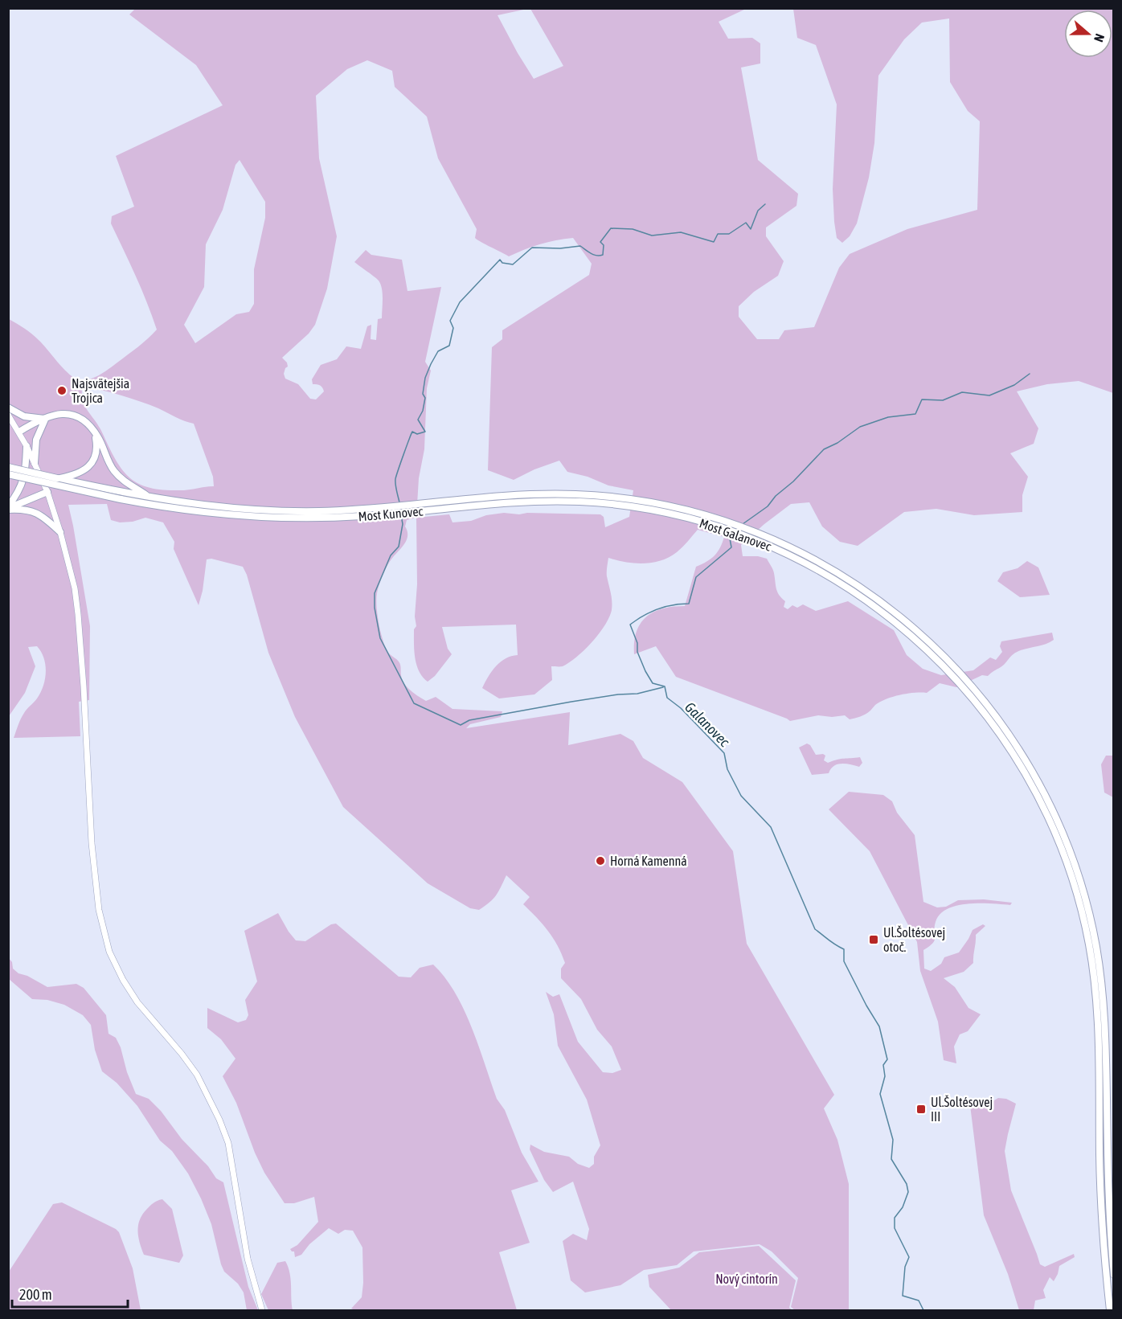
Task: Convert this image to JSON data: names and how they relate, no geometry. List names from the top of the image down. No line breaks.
{"streets":{"highway":["Most Kunovec","Most Galanovec"]},"crossings":[["Most Kunovec","Most Galanovec"]],"water":["Galanovec"],"parks":["Nový cintorín"],"places":{"other":["Najsvätejšia Trojica","Horná Kamenná"],"transit":["Ul.Šoltésovej otoč.","Ul.Šoltésovej III"]},"scale_bar":"200 m","north":"right"}
